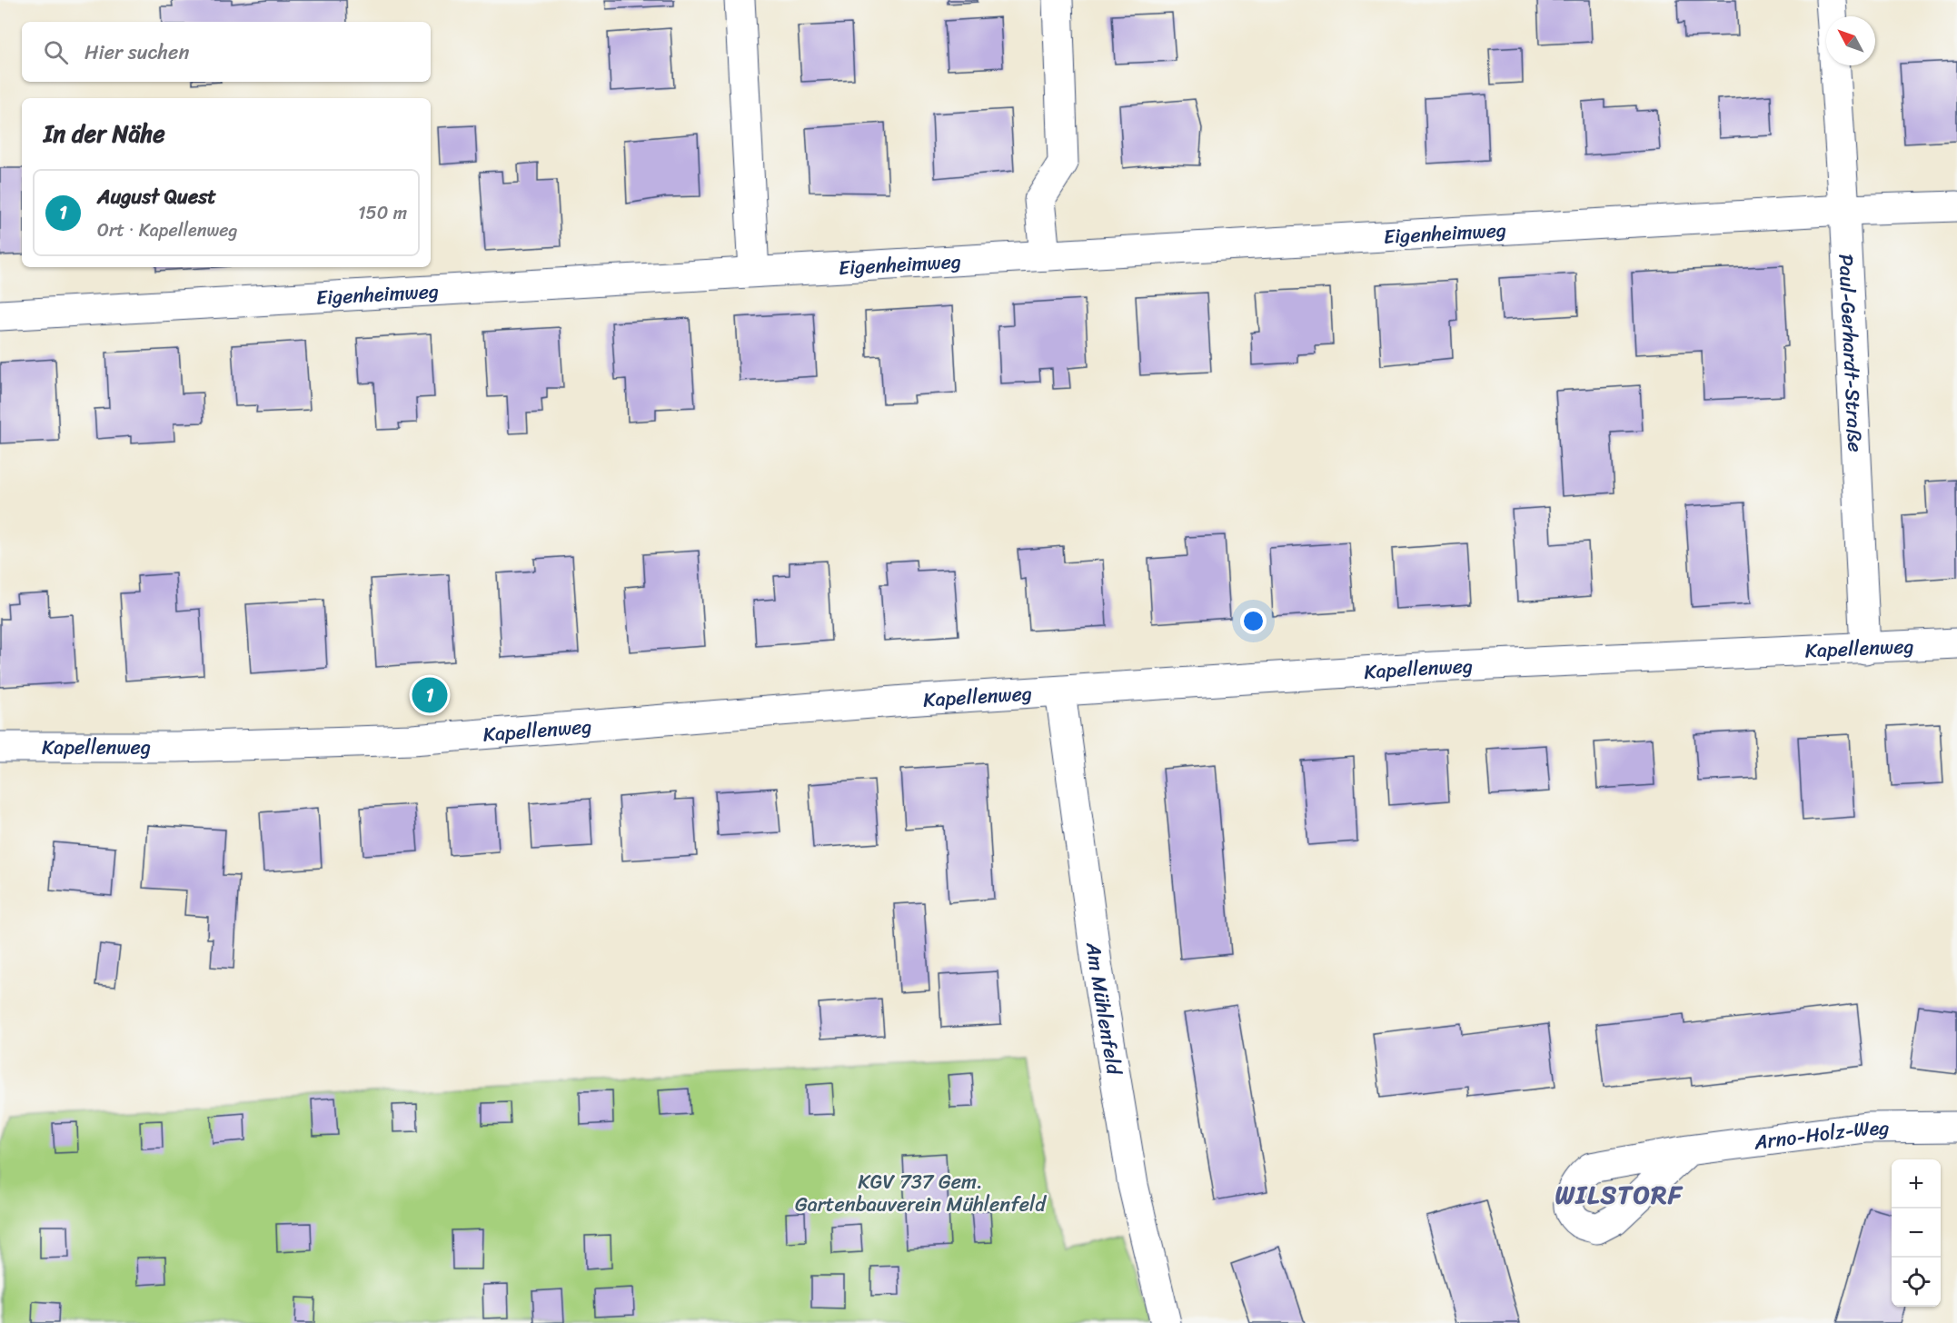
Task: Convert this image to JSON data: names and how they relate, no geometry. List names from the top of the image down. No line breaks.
{"streets":{"street":["Eigenheimweg","Paul-Gerhardt-Straße","Kapellenweg","Am Mühlenfeld","Arno-Holz-Weg"]},"crossings":[["Eigenheimweg","Paul-Gerhardt-Straße"],["Paul-Gerhardt-Straße","Kapellenweg"],["Kapellenweg","Am Mühlenfeld"]],"districts":["WILSTORF"],"parks":["KGV 737 Gem. Gartenbauverein Mühlenfeld"],"north":"top left","page":{"search":"Hier suchen","heading":"In der Nähe","list":[{"mark":"1","name":"August Quest","note":"Ort · Kapellenweg","value":"150 m"}],"pins":"1","map_buttons":["+","−"]}}
